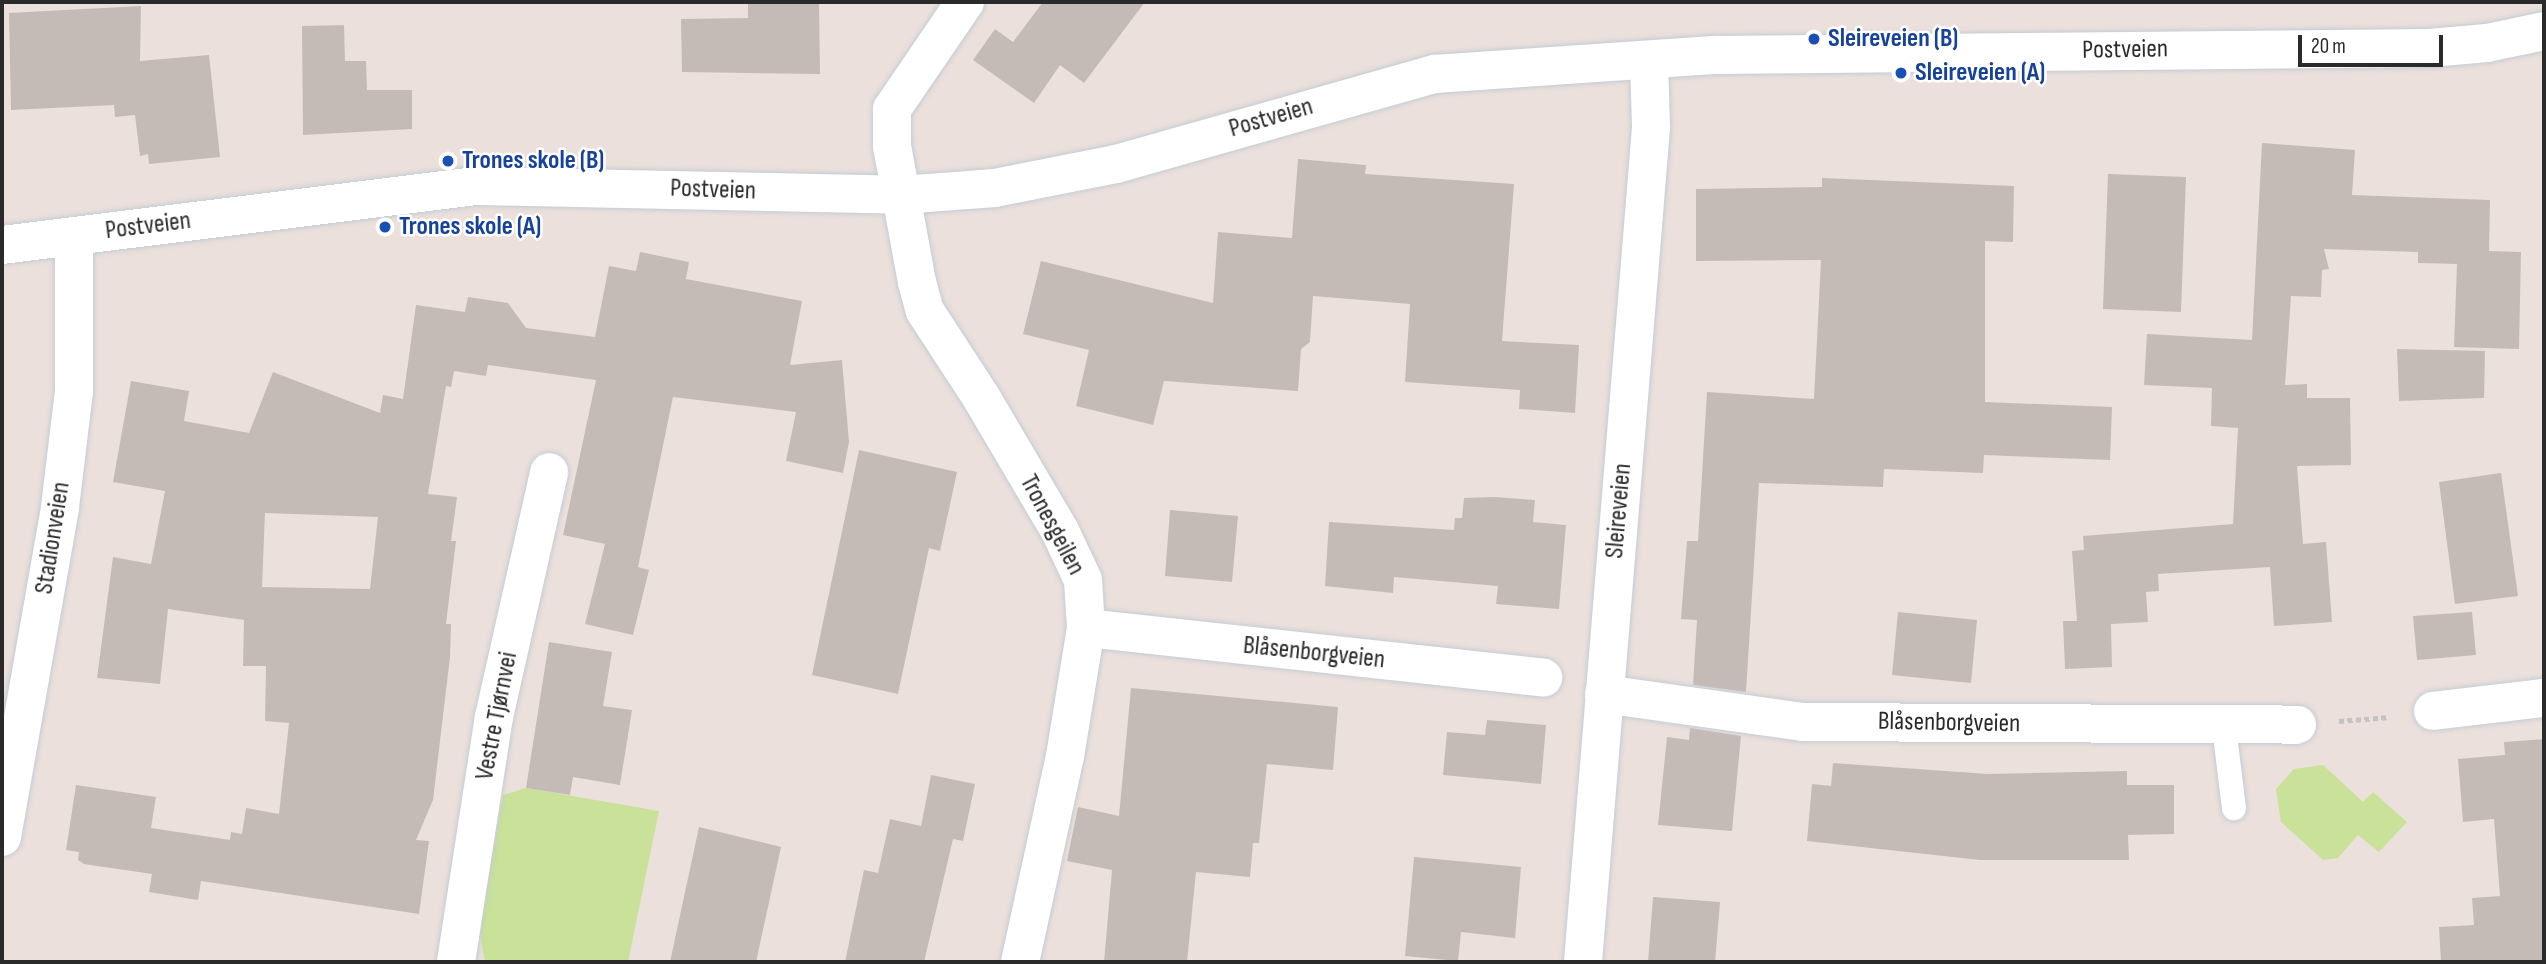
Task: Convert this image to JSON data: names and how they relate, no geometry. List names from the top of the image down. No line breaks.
{"streets":{"street":["Postveien","Sleireveien","Tronesgeilen","Stadionveien","Blåsenborgveien","Vestre Tjørnvei"]},"crossings":[["Postveien","Sleireveien"],["Postveien","Tronesgeilen"],["Postveien","Stadionveien"],["Sleireveien","Blåsenborgveien"],["Tronesgeilen","Blåsenborgveien"]],"places":["Sleireveien (B)","Sleireveien (A)","Trones skole (B)","Trones skole (A)"],"scale_bar":"20 m"}
